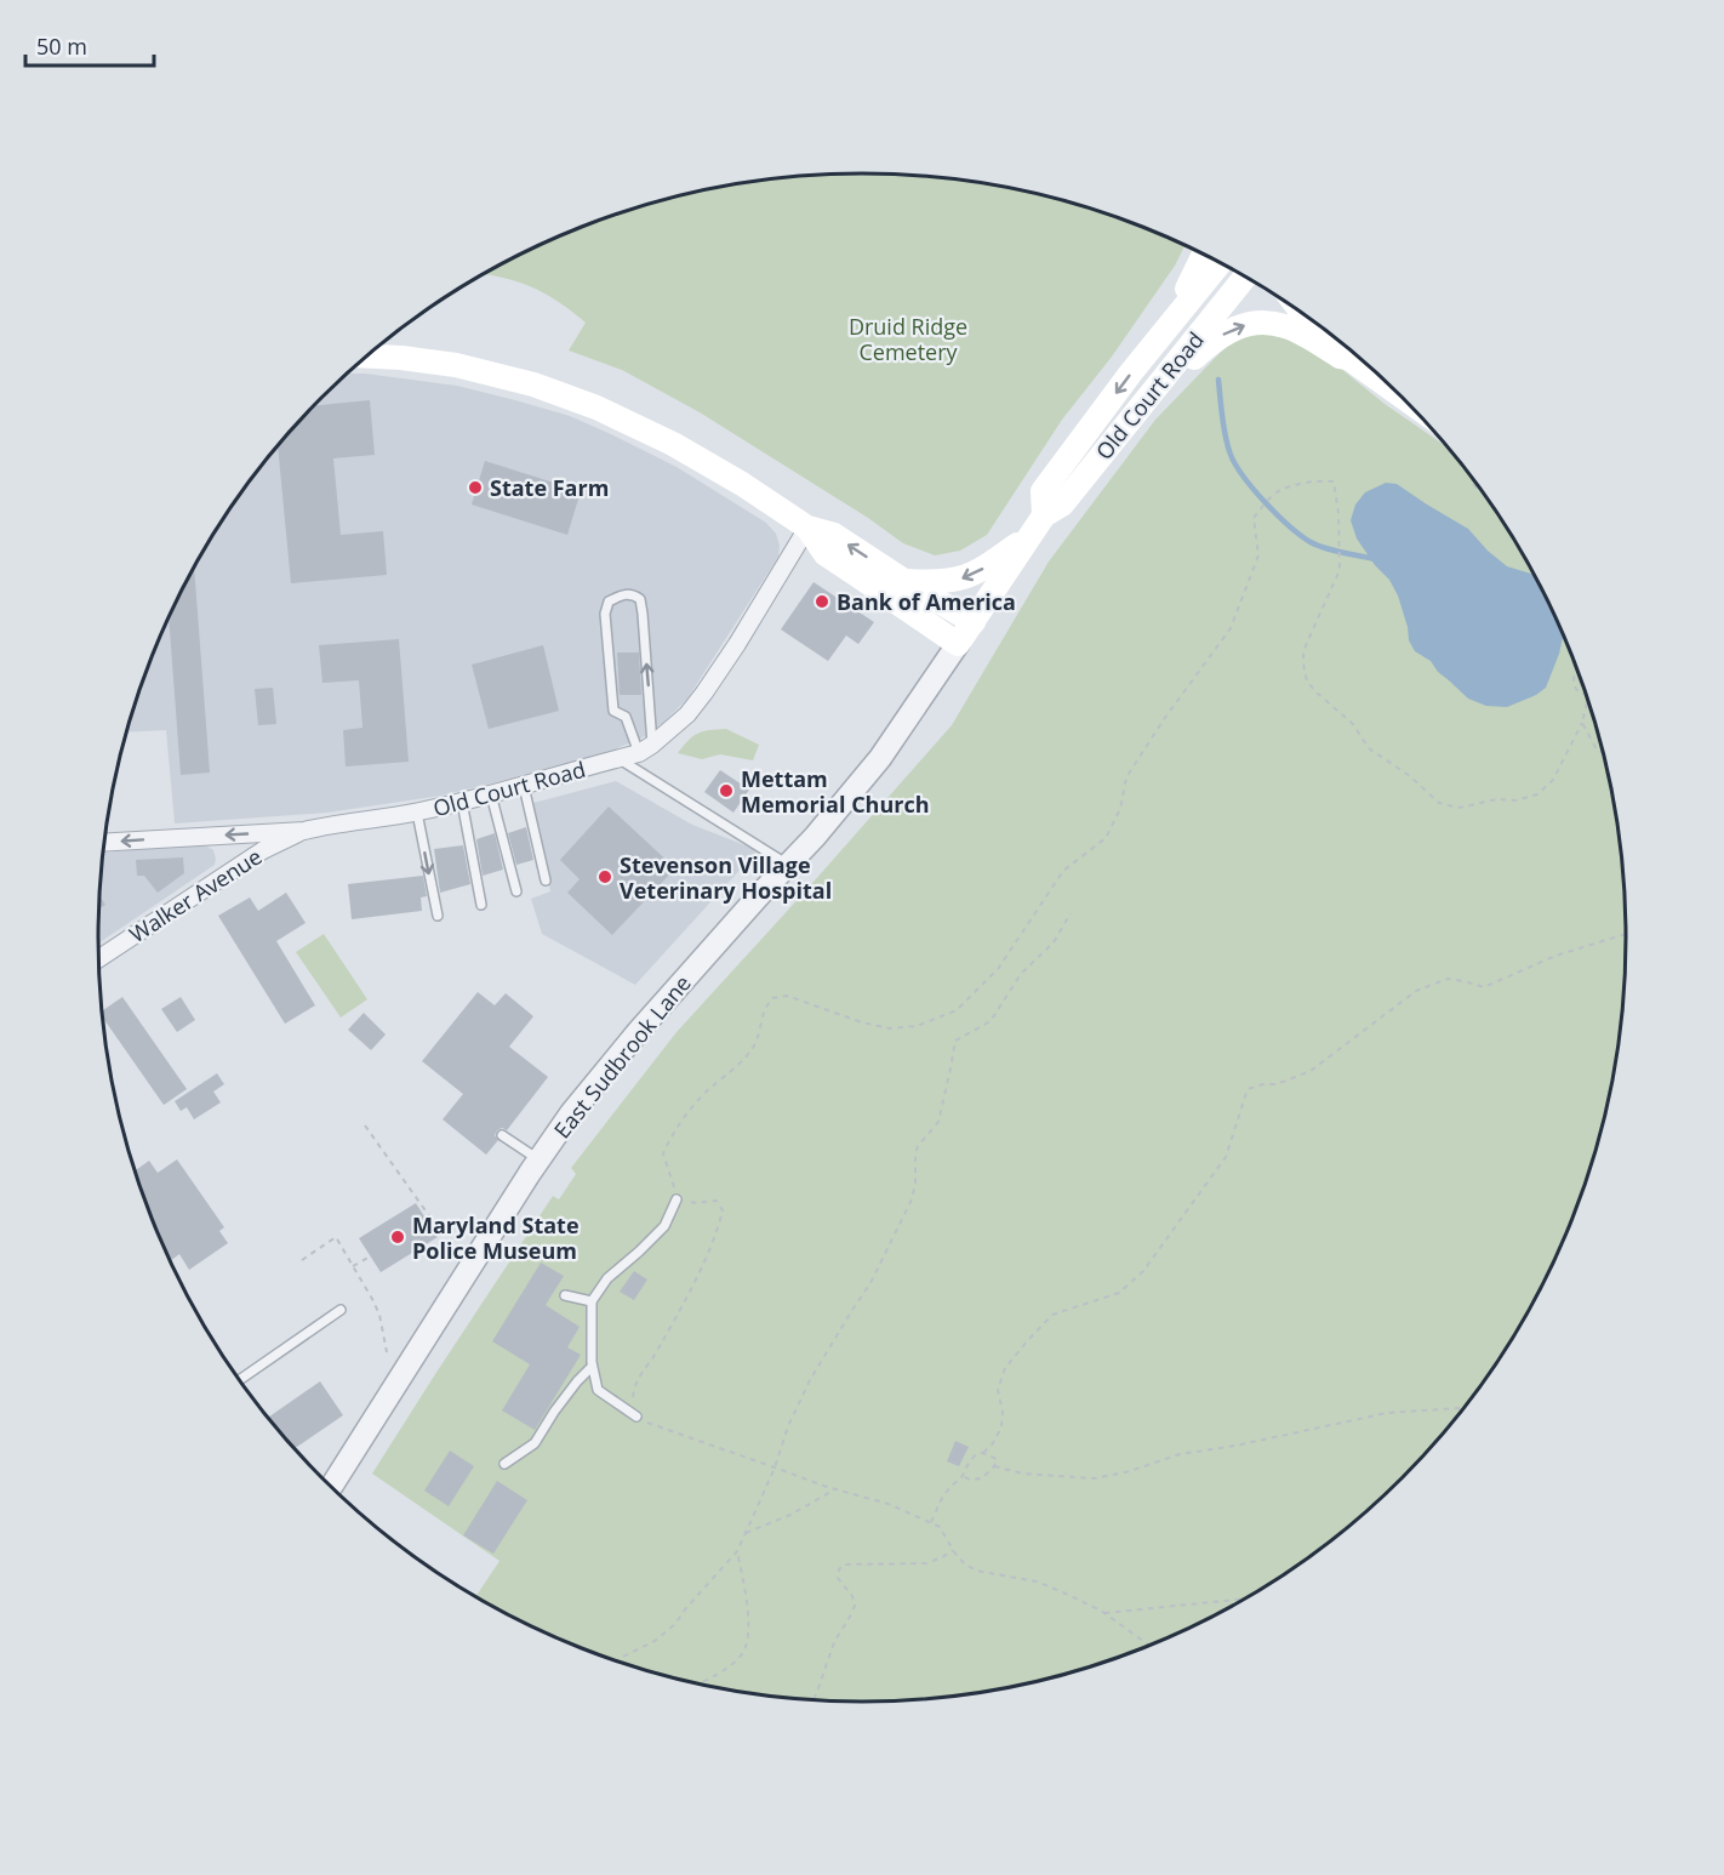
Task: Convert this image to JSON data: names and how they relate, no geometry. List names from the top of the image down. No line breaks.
{"streets":{"main road":["Old Court Road"],"street":["Walker Avenue","East Sudbrook Lane"]},"crossings":[["Old Court Road","Walker Avenue"],["Old Court Road","East Sudbrook Lane"]],"parks":["Druid Ridge Cemetery"],"places":["State Farm","Bank of America","Mettam Memorial Church","Stevenson Village Veterinary Hospital","Maryland State Police Museum"],"scale_bar":"50 m"}
